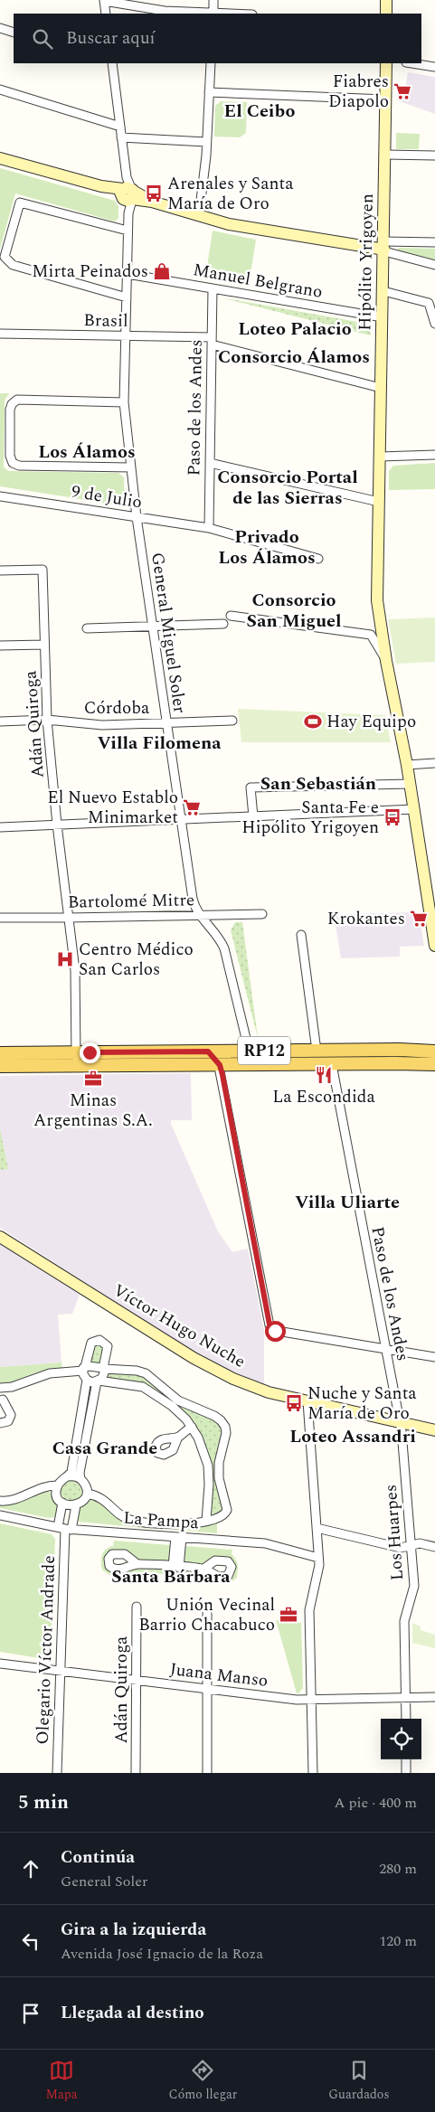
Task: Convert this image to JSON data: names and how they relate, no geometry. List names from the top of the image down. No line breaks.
{"streets":{"main road":["Hipólito Yrigoyen","RP12","Víctor Hugo Nuche"],"street":["Manuel Belgrano","Brasil","Paso de los Andes","9 de Julio","General Miguel Soler","Córdoba","Adán Quiroga","Bartolomé Mitre","La Pampa","Los Huarpes","Olegario Víctor Andrade","Juana Manso"]},"crossings":[["Hipólito Yrigoyen","Manuel Belgrano"],["Hipólito Yrigoyen","Brasil"],["Manuel Belgrano","Paso de los Andes"],["Manuel Belgrano","General Miguel Soler"],["Brasil","Paso de los Andes"],["Brasil","General Miguel Soler"],["Paso de los Andes","9 de Julio"],["Paso de los Andes","RP12"],["Paso de los Andes","Víctor Hugo Nuche"],["Paso de los Andes","Los Huarpes"],["9 de Julio","General Miguel Soler"],["General Miguel Soler","Córdoba"],["General Miguel Soler","Bartolomé Mitre"],["General Miguel Soler","RP12"],["Córdoba","Adán Quiroga"],["Adán Quiroga","Bartolomé Mitre"],["Adán Quiroga","RP12"],["Adán Quiroga","Juana Manso"],["Víctor Hugo Nuche","Los Huarpes"],["La Pampa","Olegario Víctor Andrade"],["Los Huarpes","Juana Manso"],["Olegario Víctor Andrade","Juana Manso"]],"districts":["El Ceibo","Loteo Palacio","Consorcio Álamos","Los Álamos","Consorcio Portal de las Sierras","Privado Los Álamos","Consorcio San Miguel","Villa Filomena","San Sebastián","Villa Uliarte","Loteo Assandri","Casa Grande","Santa Bárbara"],"places":{"supermarket":["Fiabres Diapolo","El Nuevo Establo Minimarket","Krokantes"],"bus stop":["Arenales y Santa María de Oro","Santa Fe e Hipólito Yrigoyen","Nuche y Santa María de Oro"],"shop":["Mirta Peinados"],"sports":["Hay Equipo"],"hospital":["Centro Médico San Carlos"],"restaurant":["La Escondida"],"office":["Minas Argentinas S.A.","Unión Vecinal Barrio Chacabuco"]},"page":{"search":"Buscar aquí","heading":["5 min","A pie · 400 m"],"list":[["Continúa","General Soler","280 m"],["Gira a la izquierda","Avenida José Ignacio de la Roza","120 m"],"Llegada al destino"],"nav":["Mapa","Cómo llegar","Guardados"]}}
